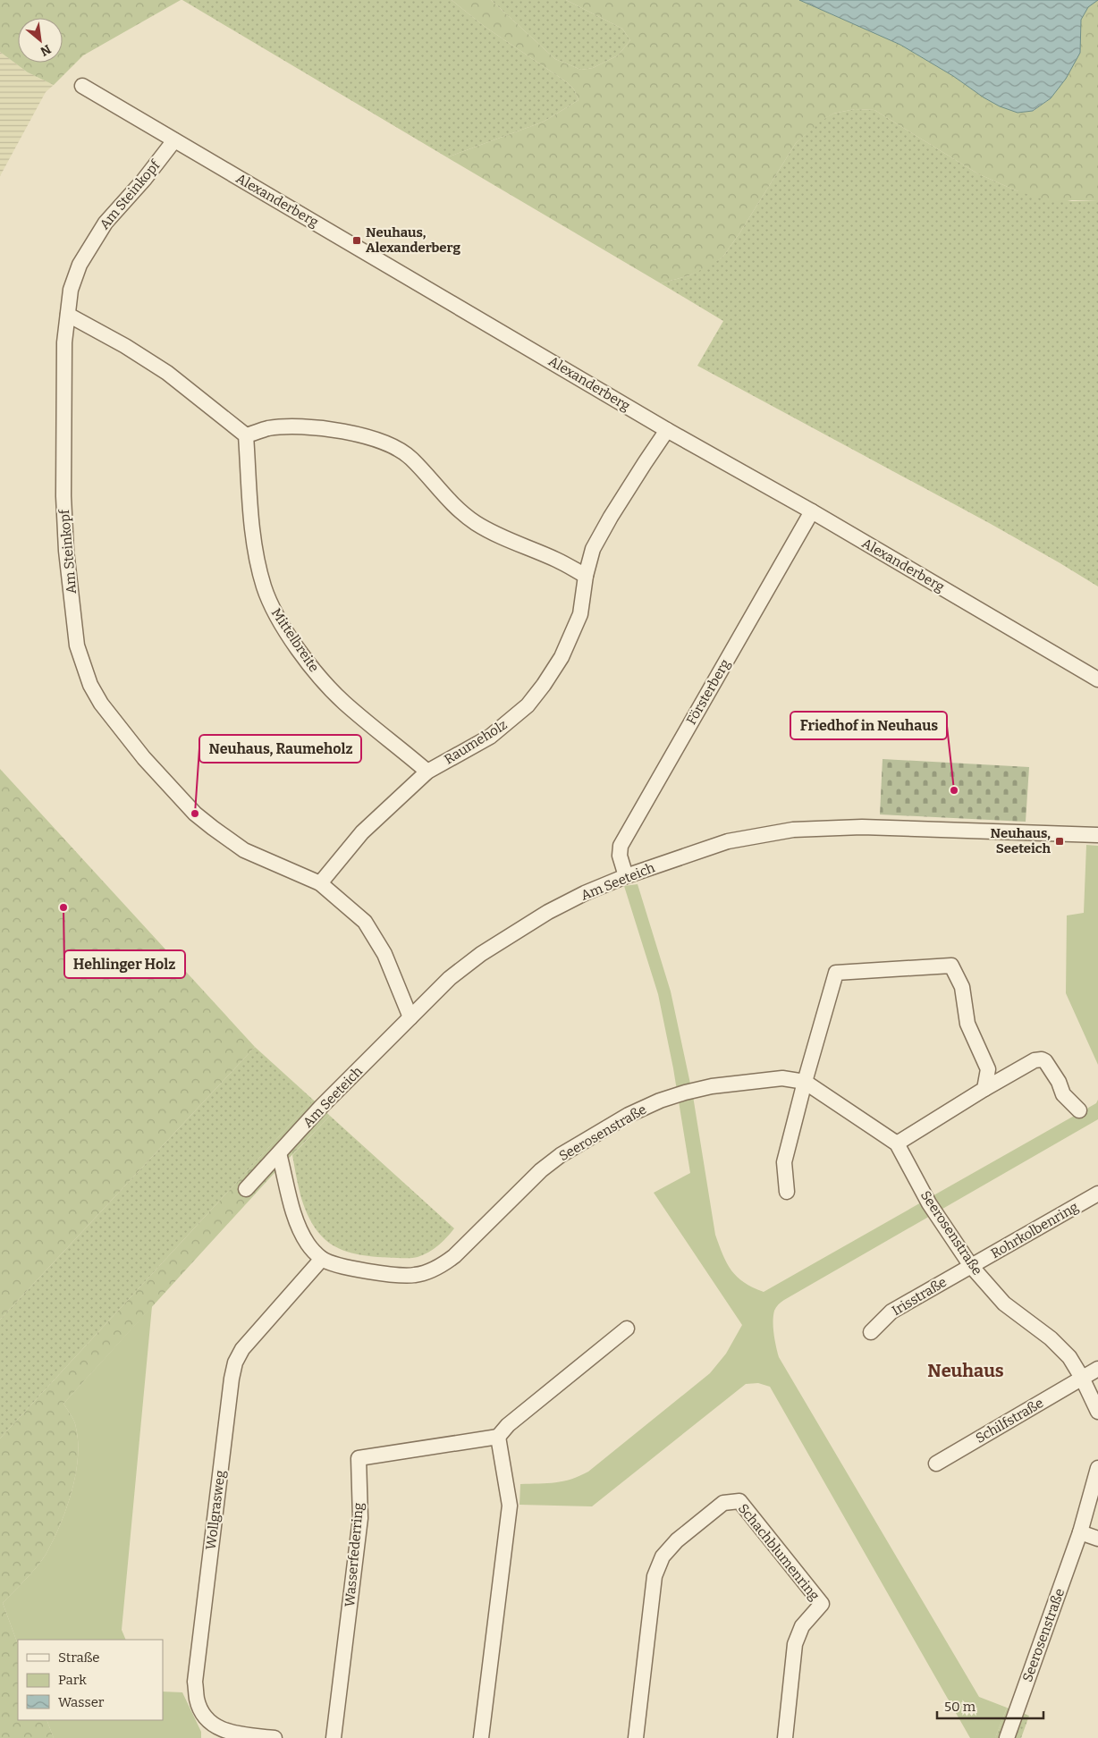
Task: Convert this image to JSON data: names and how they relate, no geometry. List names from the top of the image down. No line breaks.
{"streets":{"street":["Am Steinkopf","Alexanderberg","Mittelbreite","Försterberg","Raumeholz","Am Seeteich","Seerosenstraße","Rohrkolbenring","Irisstraße","Schilfstraße","Wollgrasweg","Schachblumenring","Wasserfederring"]},"crossings":[["Am Steinkopf","Alexanderberg"],["Am Steinkopf","Raumeholz"],["Alexanderberg","Försterberg"],["Alexanderberg","Raumeholz"],["Mittelbreite","Raumeholz"],["Försterberg","Am Seeteich"],["Am Seeteich","Seerosenstraße"],["Seerosenstraße","Rohrkolbenring"],["Seerosenstraße","Irisstraße"],["Seerosenstraße","Schilfstraße"],["Seerosenstraße","Wollgrasweg"],["Rohrkolbenring","Irisstraße"]],"districts":["Neuhaus"],"places":{"transit":["Neuhaus, Alexanderberg","Neuhaus, Seeteich"],"other":["Friedhof in Neuhaus","Neuhaus, Raumeholz","Hehlinger Holz"]},"legend":["Straße","Park","Wasser"],"scale_bar":"50 m","north":"bottom right"}
